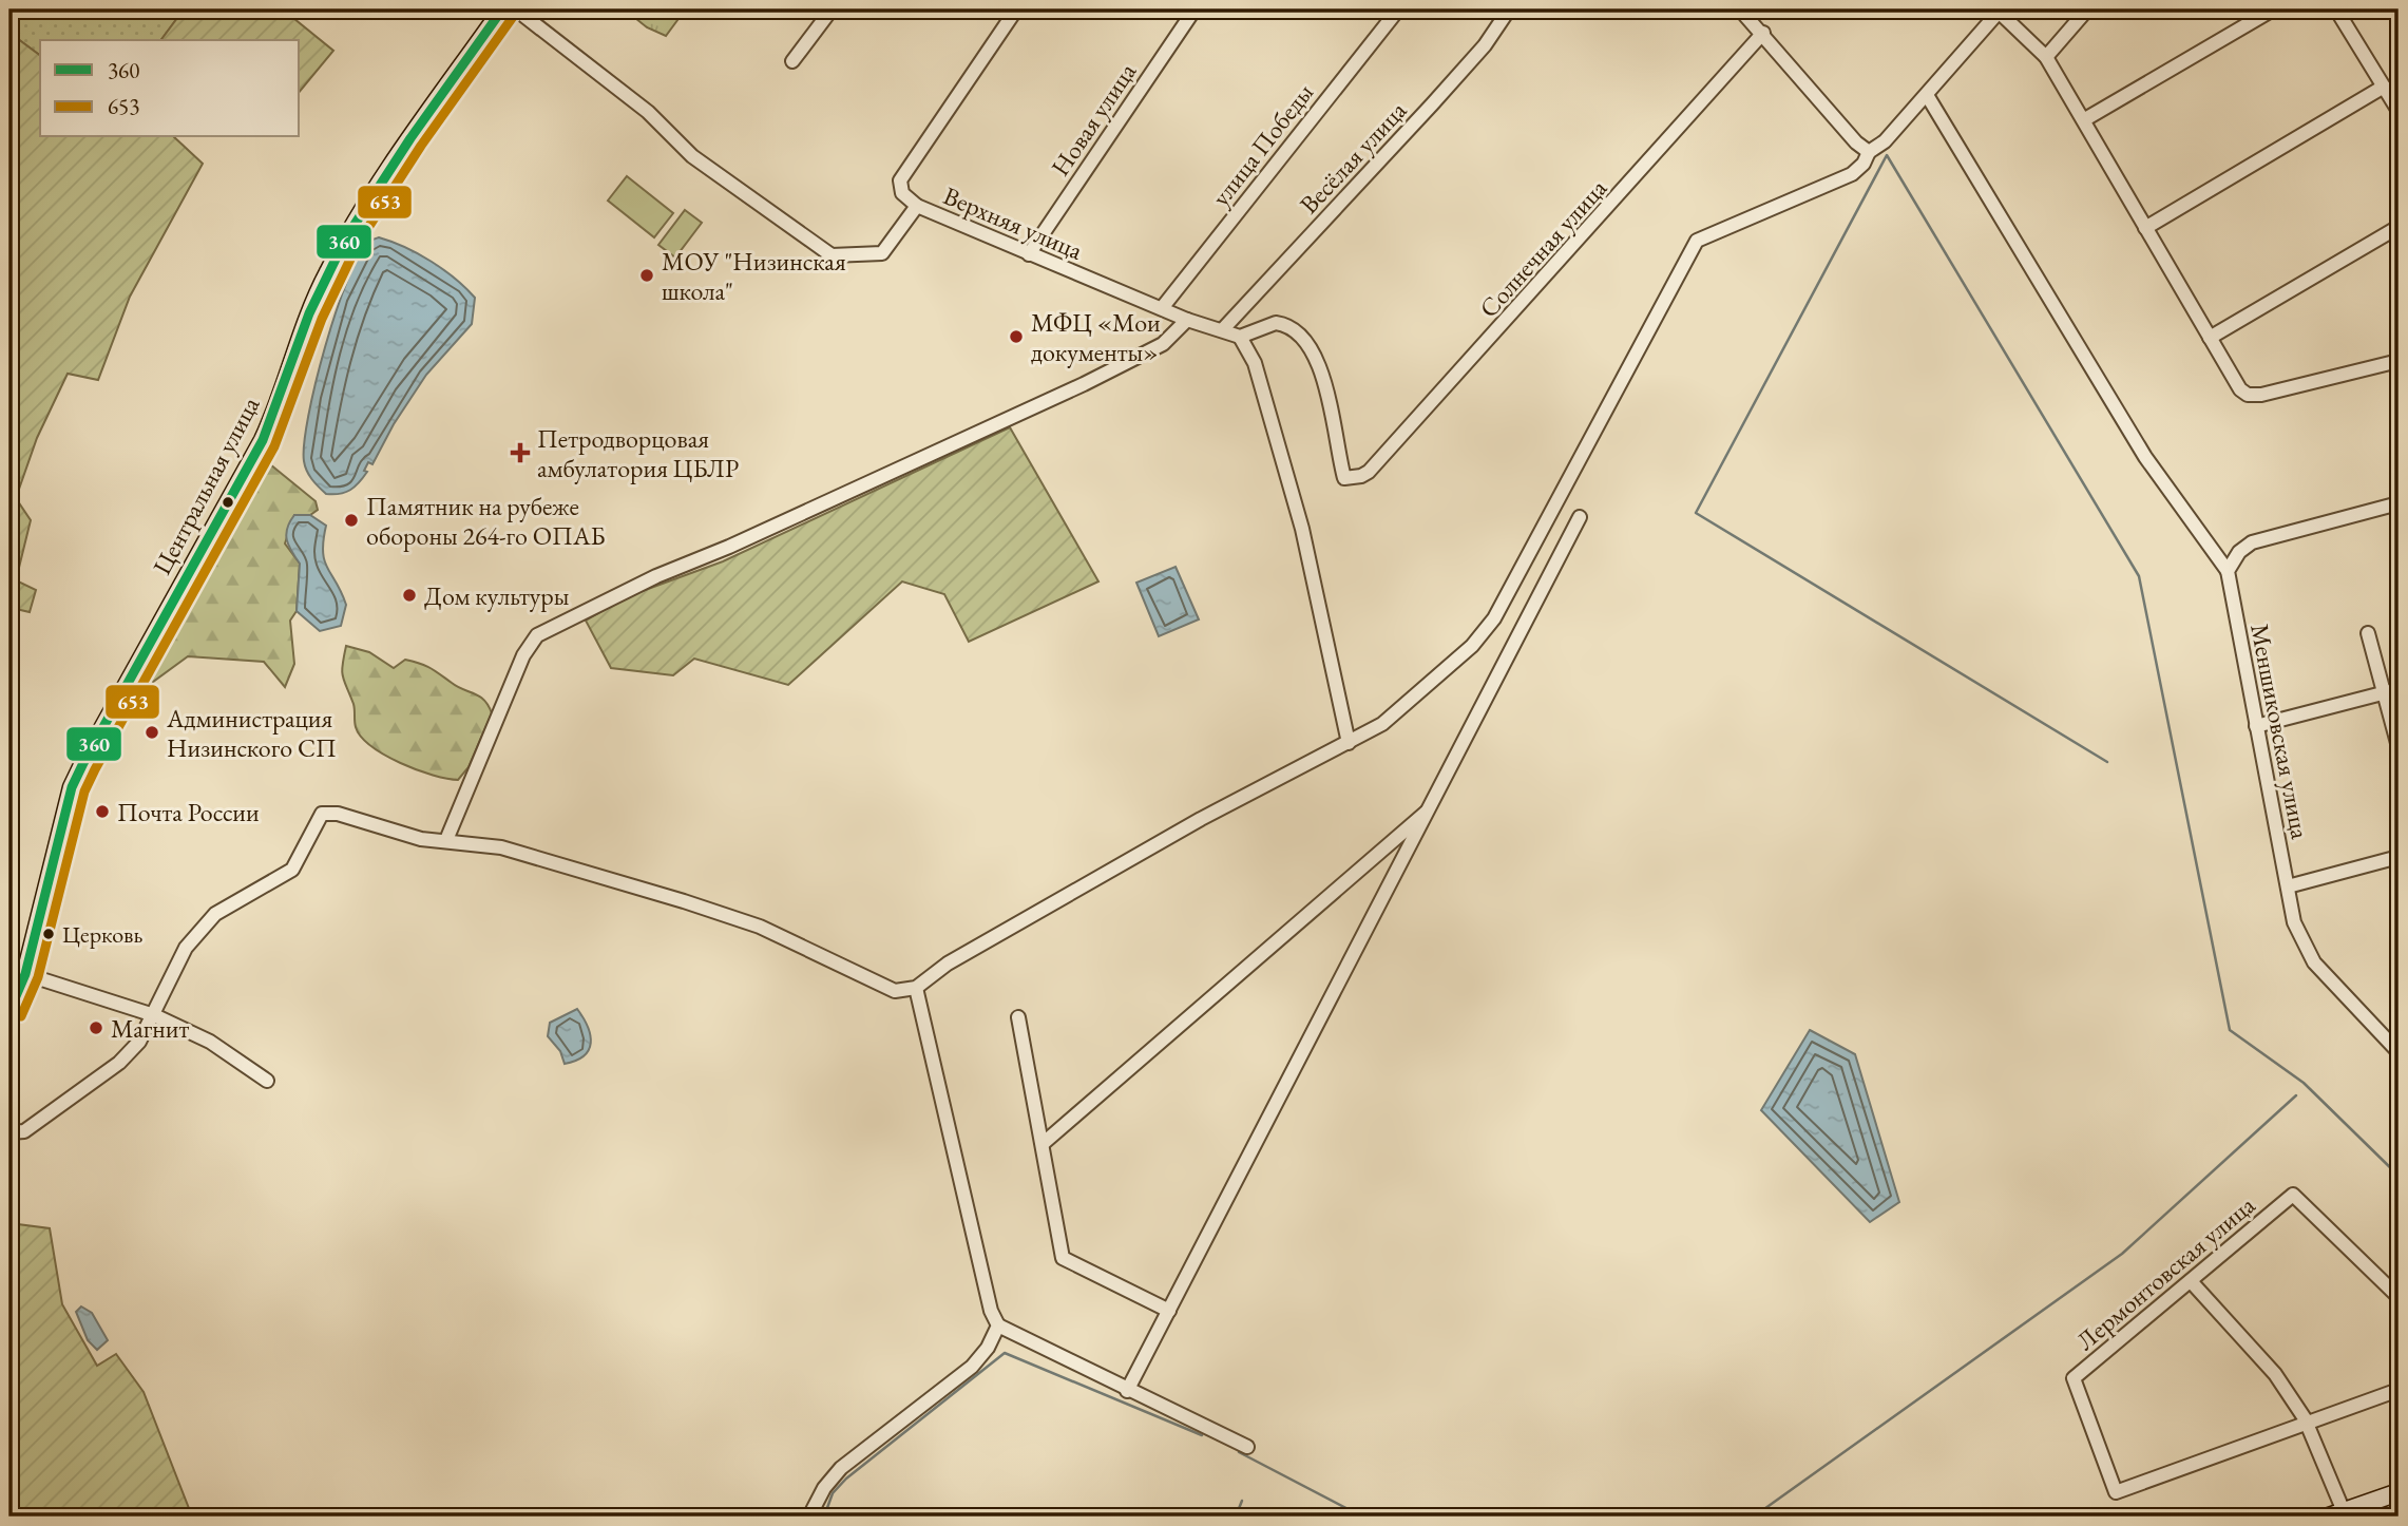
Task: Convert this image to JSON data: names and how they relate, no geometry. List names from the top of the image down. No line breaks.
{"streets":{"street":["Новая улица","улица Победы","Весёлая улица","Верхняя улица","Солнечная улица","Центральная улица","Меншиковская улица","Лермонтовская улица"]},"crossings":[["Новая улица","Верхняя улица"],["улица Победы","Верхняя улица"],["Весёлая улица","Верхняя улица"],["Верхняя улица","Солнечная улица"]],"places":{"other":["МОУ \"Низинская школа\"","МФЦ «Мои документы»","Памятник на рубеже обороны 264-го ОПАБ","Дом культуры","Администрация Низинского СП","Почта России","Церковь","Магнит"],"health":["Петродворцовая амбулатория ЦБЛР"]},"lines":["transit line 360","transit line 653"],"legend":["360","653"]}
